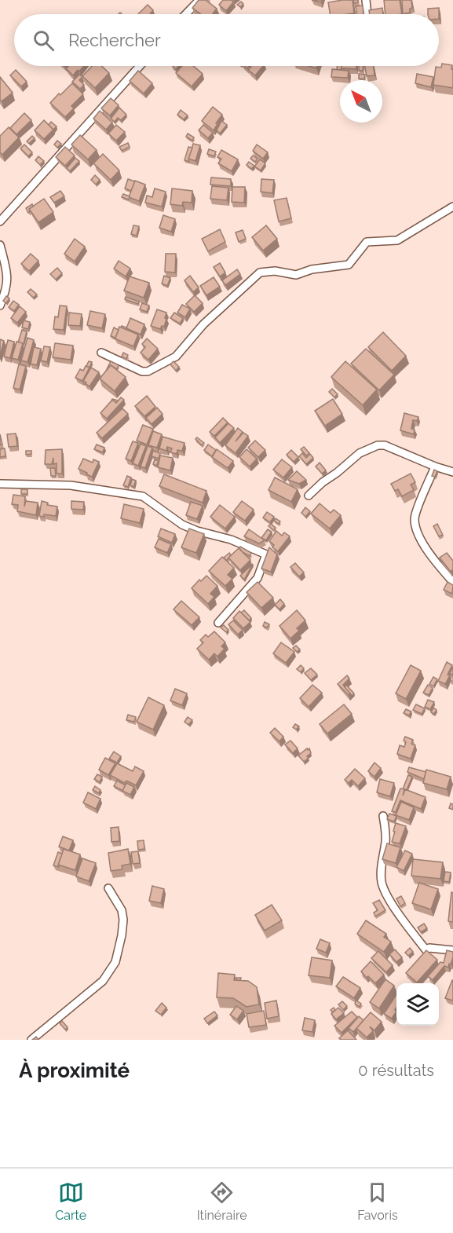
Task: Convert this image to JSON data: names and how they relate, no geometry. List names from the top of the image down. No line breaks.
{"north":"top left","page":{"search":"Rechercher","heading":["À proximité","0 résultats"],"nav":["Carte","Itinéraire","Favoris"]}}
